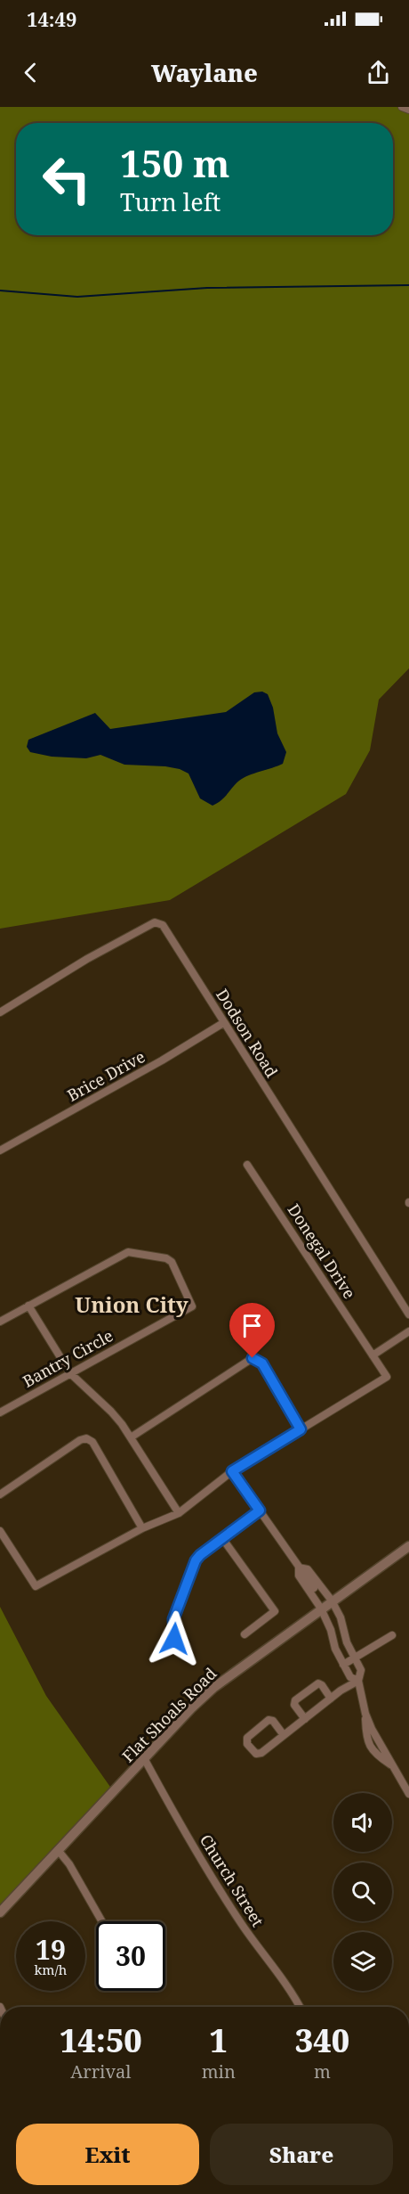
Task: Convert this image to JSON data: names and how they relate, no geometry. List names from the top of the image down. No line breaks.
{"streets":{"street":["Dodson Road","Brice Drive","Donegal Drive","Bantry Circle","Flat Shoals Road","Church Street"]},"crossings":[["Dodson Road","Brice Drive"],["Flat Shoals Road","Church Street"]],"districts":["Union City"],"page":{"status":"14:49","header":"Waylane","turn":["150 m","Turn left"],"speed":"19 km/h","limit":"30","eta":["14:50","Arrival","1","min","340","m"],"buttons":["Exit","Share"]}}
